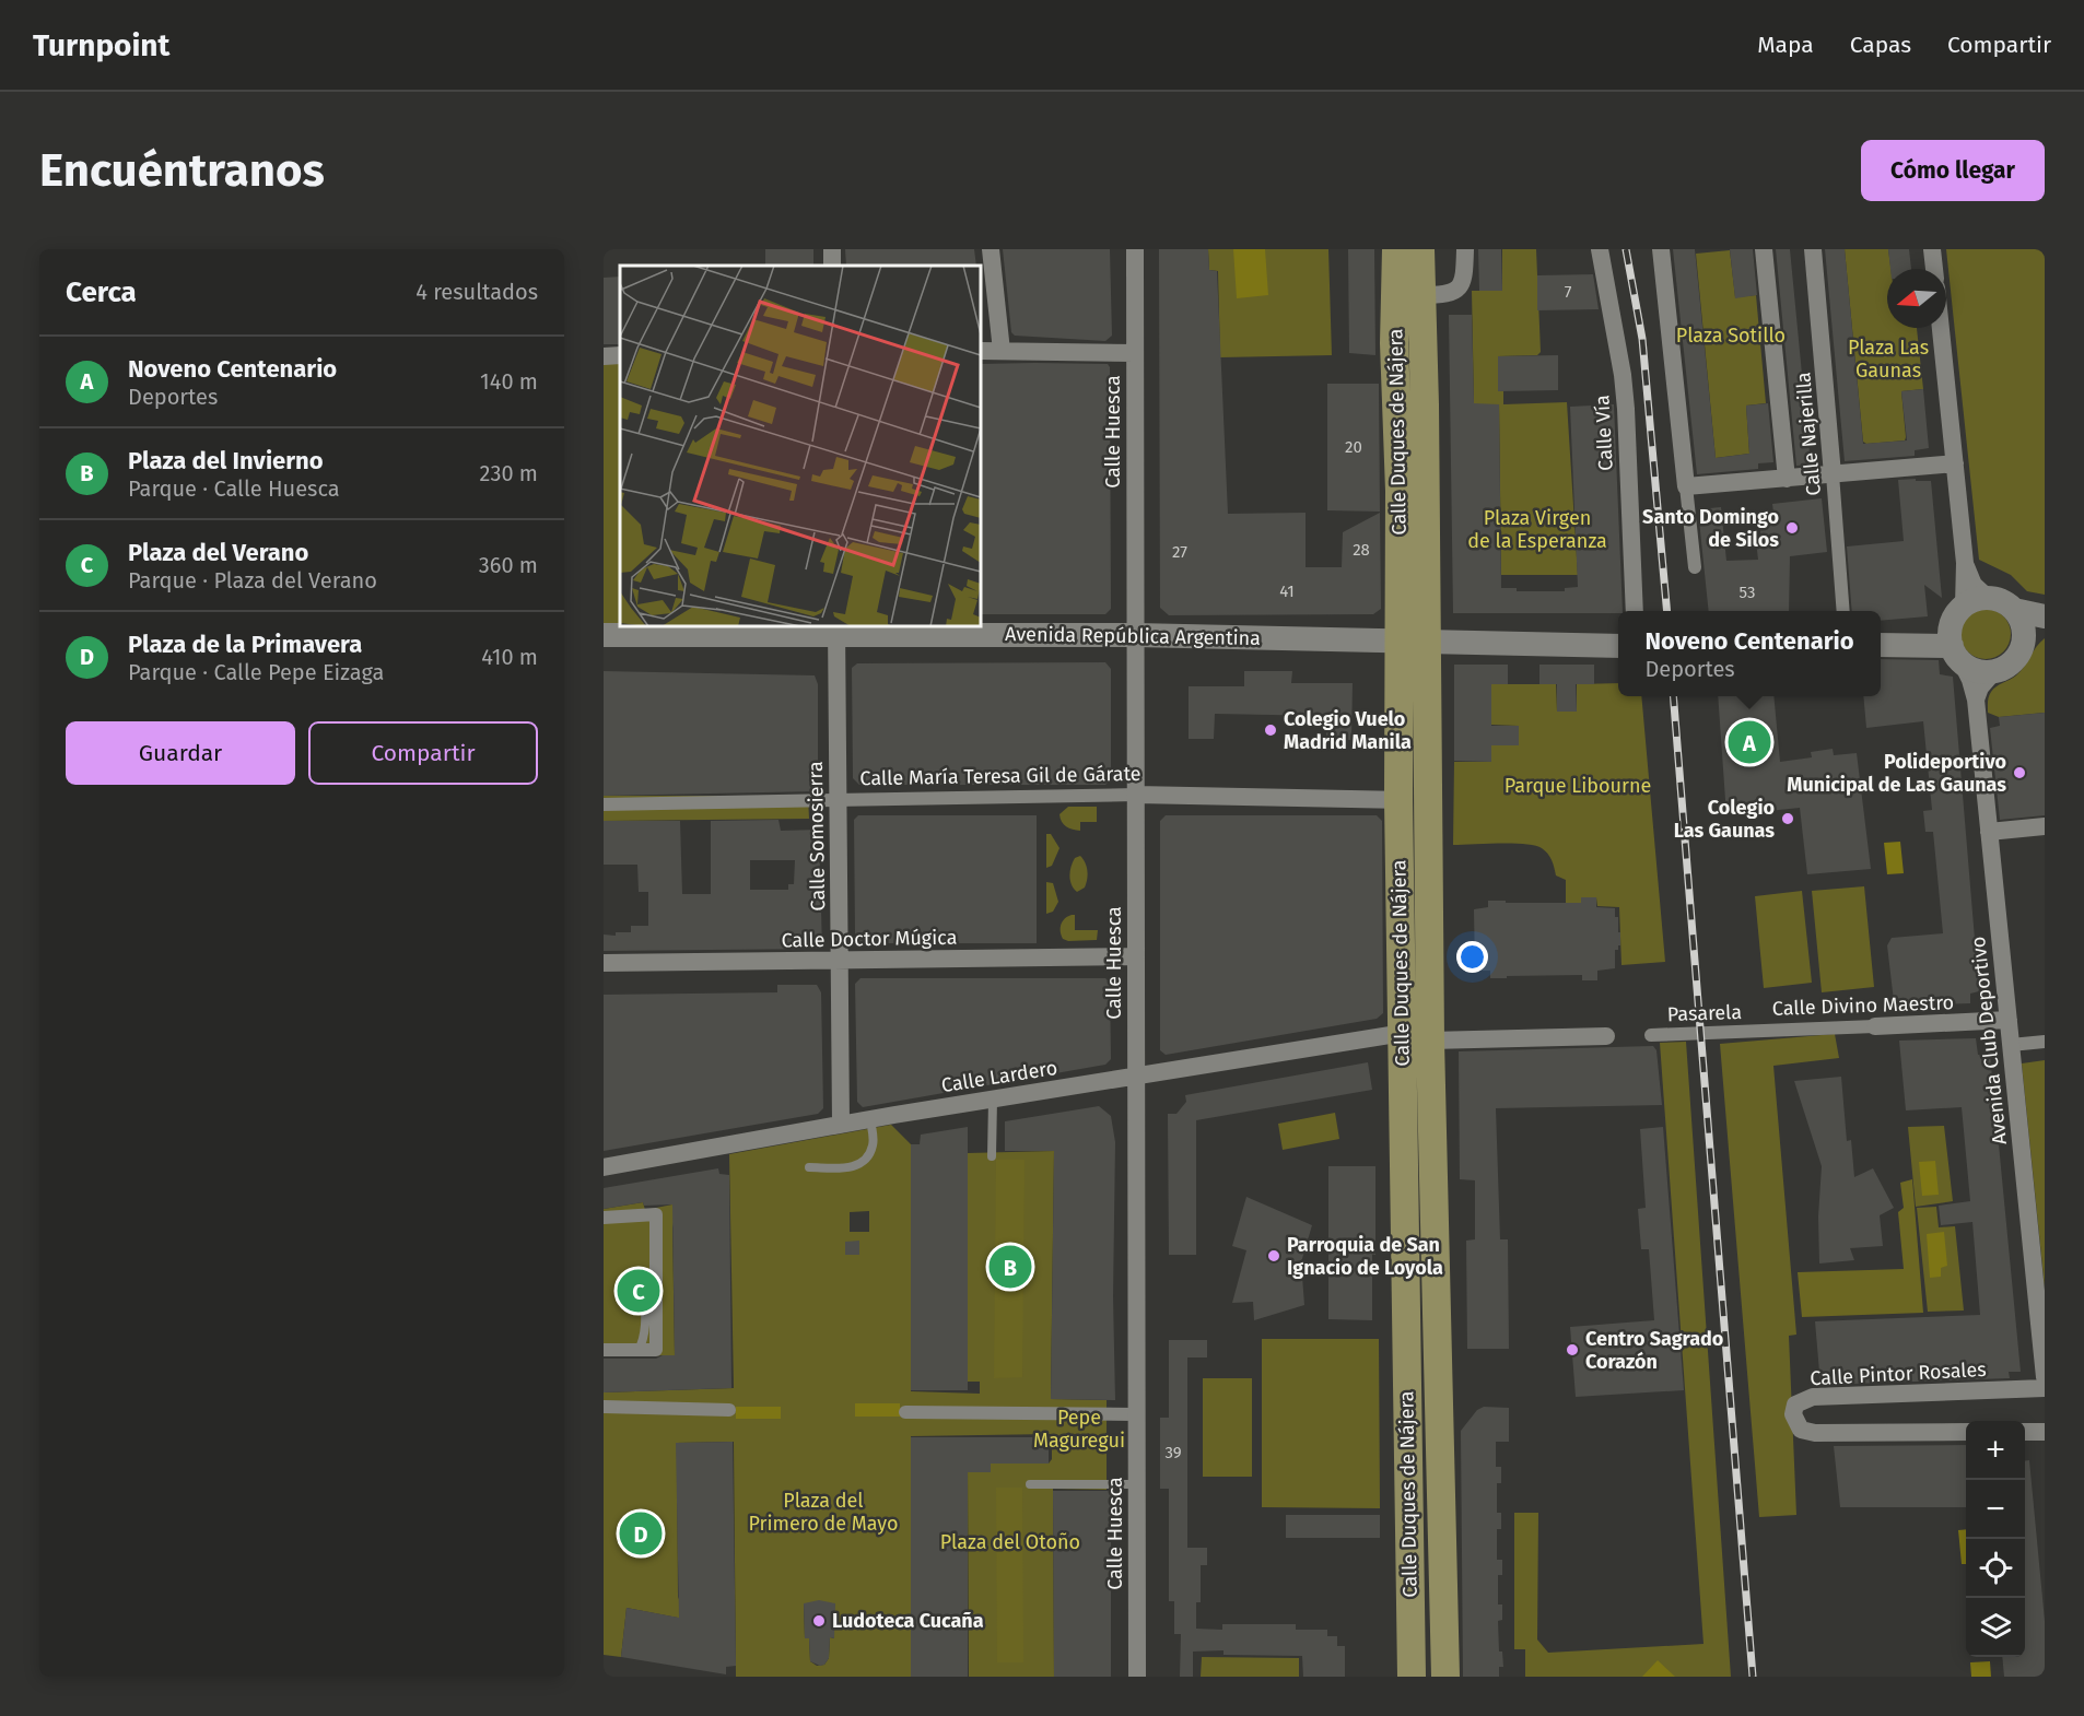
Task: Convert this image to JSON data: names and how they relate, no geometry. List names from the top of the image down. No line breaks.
{"streets":{"main road":["Calle Duques de Nájera","Avenida República Argentina"],"street":["Calle Huesca","Calle Vía","Calle Najerilla","Calle María Teresa Gil de Gárate","Calle Somosierra","Calle Doctor Múgica","Calle Divino Maestro","Pasarela","Avenida Club Deportivo","Calle Lardero","Calle Pintor Rosales"]},"crossings":[["Calle Huesca","Avenida República Argentina"],["Calle Huesca","Calle María Teresa Gil de Gárate"],["Calle Huesca","Calle Doctor Múgica"],["Calle Huesca","Calle Lardero"],["Calle Duques de Nájera","Avenida República Argentina"],["Calle Duques de Nájera","Calle María Teresa Gil de Gárate"],["Calle Duques de Nájera","Calle Lardero"],["Avenida República Argentina","Calle Somosierra"],["Calle María Teresa Gil de Gárate","Calle Somosierra"],["Calle Somosierra","Calle Doctor Múgica"],["Calle Somosierra","Calle Lardero"],["Calle Divino Maestro","Pasarela"],["Calle Divino Maestro","Avenida Club Deportivo"]],"parks":["Plaza Sotillo","Plaza Las Gaunas","Plaza Virgen de la Esperanza","Parque Libourne","Pepe Maguregui","Plaza del Primero de Mayo","Plaza del Otoño"],"places":["Santo Domingo de Silos","Colegio Vuelo Madrid Manila","Polideportivo Municipal de Las Gaunas","Colegio Las Gaunas","Parroquia de San Ignacio de Loyola","Centro Sagrado Corazón","Ludoteca Cucaña"],"house_numbers":["7","20","28","27","41","53","39"],"north":"left","page":{"header":"Turnpoint","nav":["Mapa","Capas","Compartir"],"buttons":["Cómo llegar",["Guardar","Compartir"]],"title":"Encuéntranos","heading":["Cerca","4 resultados"],"list":[{"mark":"A","name":"Noveno Centenario","note":"Deportes","value":"140 m"},{"mark":"B","name":"Plaza del Invierno","note":"Parque · Calle Huesca","value":"230 m"},{"mark":"C","name":"Plaza del Verano","note":"Parque · Plaza del Verano","value":"360 m"},{"mark":"D","name":"Plaza de la Primavera","note":"Parque · Calle Pepe Eizaga","value":"410 m"}],"popup":["Noveno Centenario","Deportes"],"pins":["A","B","C","D"],"map_buttons":["+","−"]}}
